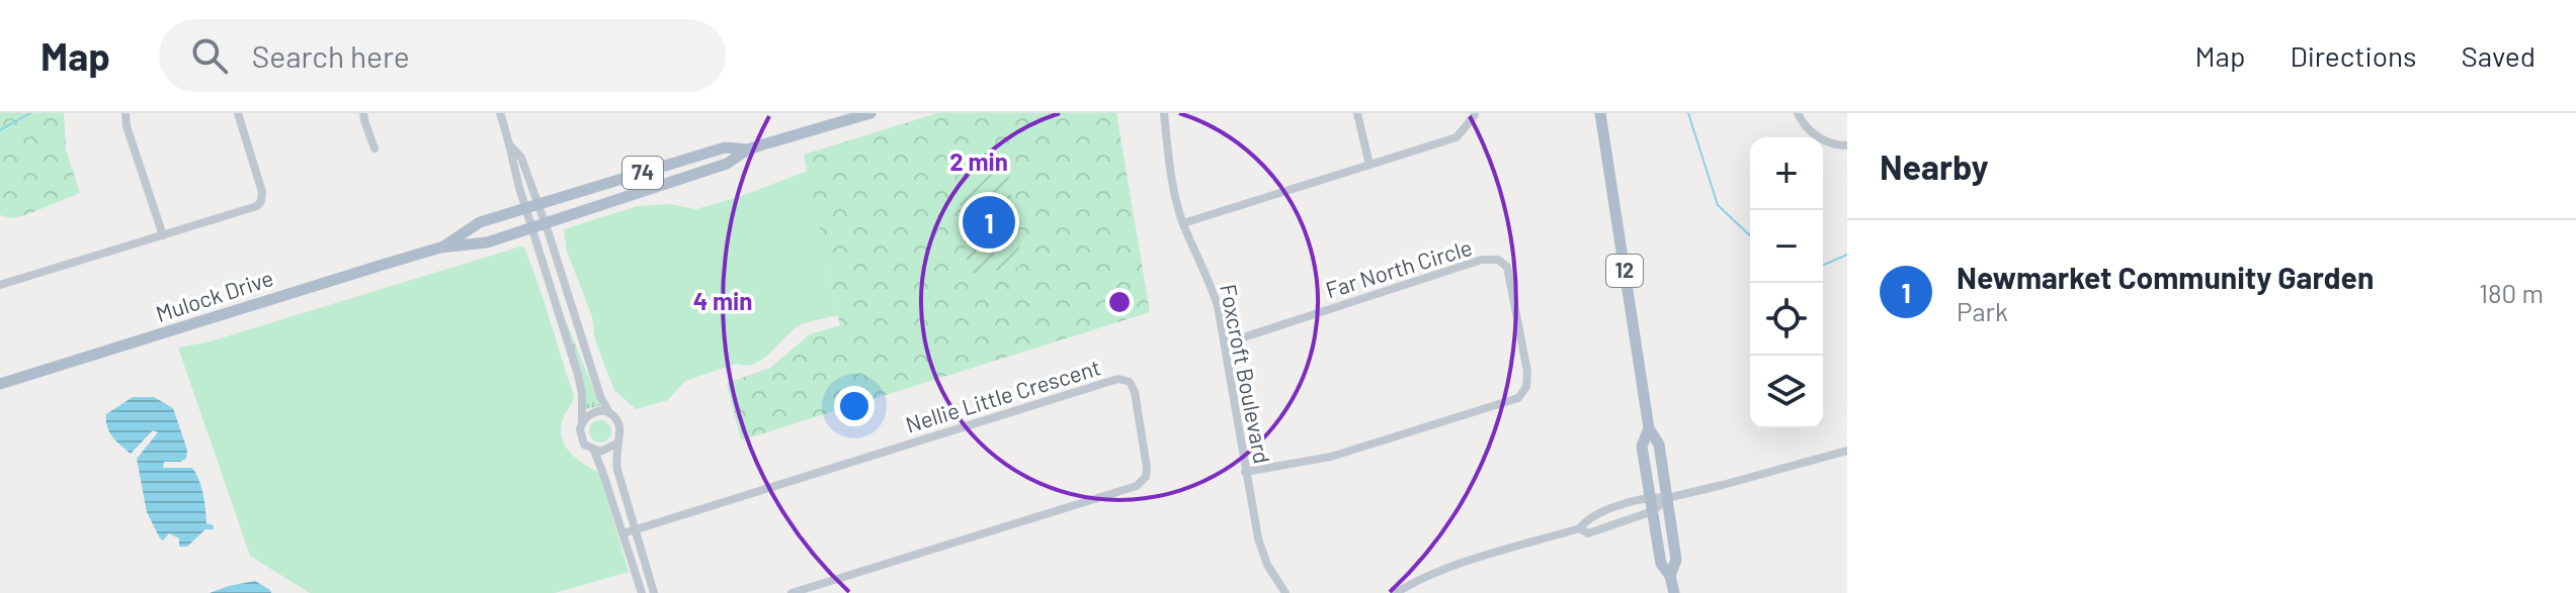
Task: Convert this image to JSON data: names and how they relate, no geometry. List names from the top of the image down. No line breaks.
{"streets":{"main road":["74","12","Mulock Drive"],"street":["Far North Circle","Foxcroft Boulevard","Nellie Little Crescent"]},"crossings":[["Far North Circle","Foxcroft Boulevard"]],"page":{"header":"Map","search":"Search here","nav":["Map","Directions","Saved"],"heading":"Nearby","map_buttons":["+","−"],"pins":"1","list":[{"mark":"1","name":"Newmarket Community Garden","note":"Park","value":"180 m"}]},"rings":["2 min","4 min"]}
